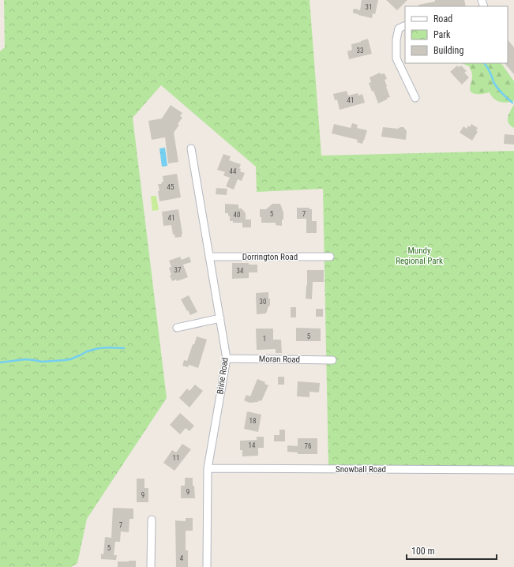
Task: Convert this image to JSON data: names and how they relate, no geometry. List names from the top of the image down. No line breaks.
{"streets":{"street":["Dorrington Road","Moran Road","Brine Road","Snowball Road"]},"crossings":[["Dorrington Road","Brine Road"],["Moran Road","Brine Road"],["Brine Road","Snowball Road"]],"parks":["Mundy Regional Park"],"house_numbers":["31","33","41","44","45","5","7","40","41","37","34","30","5","1","18","14","76","11","9","9","7","5","4"],"legend":["Road","Park","Building"],"scale_bar":"100 m"}
